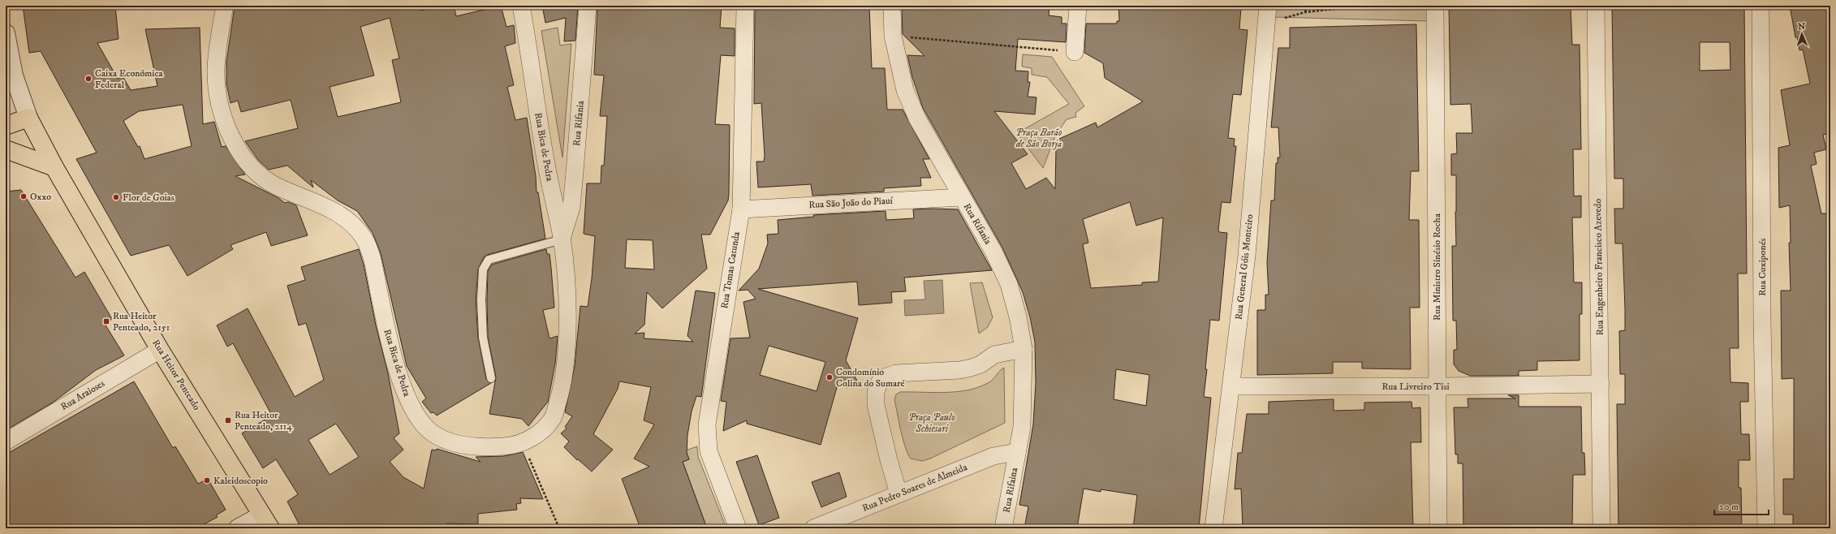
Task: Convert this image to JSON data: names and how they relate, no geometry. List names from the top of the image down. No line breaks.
{"streets":{"main road":["Rua Heitor Penteado"],"street":["Rua Rifania","Rua Bica de Pedra","Rua São João do Piauí","Rua General Góis Monteiro","Rua Ministro Sinésio Rocha","Rua Engenheiro Francisco Azevedo","Rua Cuxiponés","Rua Tomas Catunda","Rua Livreiro Tisi","Rua Araioses","Rua Pedro Soares de Almeida","Rua Rifaina"]},"crossings":[["Rua Rifania","Rua Bica de Pedra"],["Rua Rifania","Rua São João do Piauí"],["Rua Rifania","Rua Pedro Soares de Almeida"],["Rua Rifania","Rua Rifaina"],["Rua São João do Piauí","Rua Tomas Catunda"],["Rua General Góis Monteiro","Rua Livreiro Tisi"],["Rua Ministro Sinésio Rocha","Rua Livreiro Tisi"],["Rua Engenheiro Francisco Azevedo","Rua Livreiro Tisi"],["Rua Heitor Penteado","Rua Araioses"],["Rua Pedro Soares de Almeida","Rua Rifaina"]],"parks":["Praça Barão de São Borja","Praça Paulo Schiesari"],"places":{"other":["Caixa Econômica Federal","Oxxo","Flor de Goias","Condomínio Colina do Sumaré","Kaleidoscopio"],"transit":["Rua Heitor Penteado, 2151","Rua Heitor Penteado, 2114"]},"scale_bar":"20 m","north":"top"}
